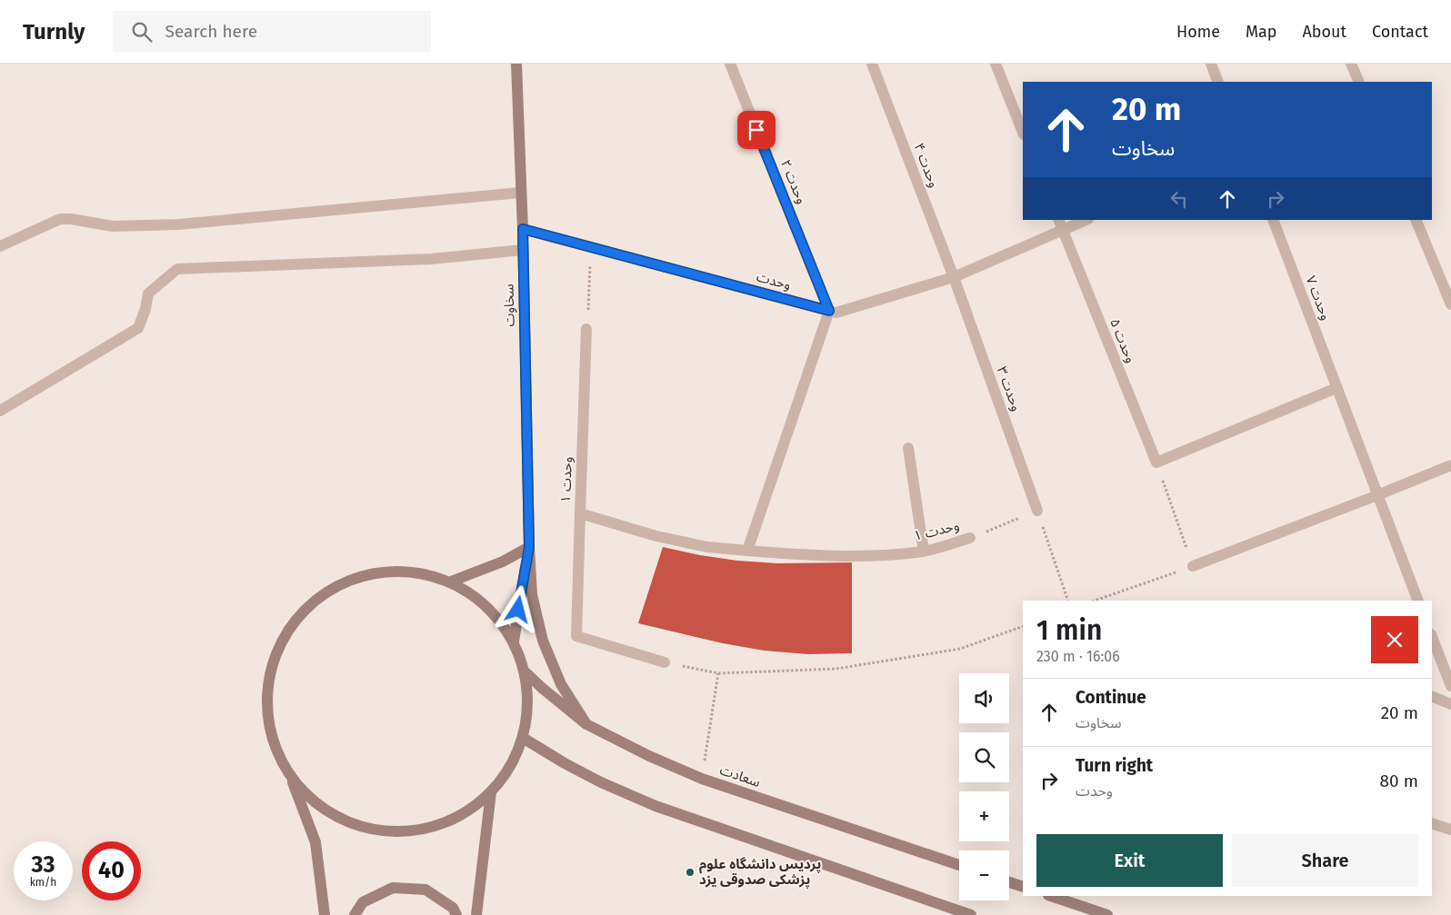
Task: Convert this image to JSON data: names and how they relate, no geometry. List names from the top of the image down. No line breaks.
{"streets":{"street":["وحدت ۴","وحدت ۲","وحدت","وحدت ۷","سخاوت","وحدت ۵","وحدت ۳","وحدت ۱","سعادت"]},"crossings":[["وحدت ۴","وحدت"],["وحدت ۴","وحدت ۳"],["وحدت ۲","وحدت"],["وحدت","سخاوت"],["وحدت","وحدت ۵"],["وحدت","وحدت ۳"]],"places":["پردیس دانشگاه علوم پزشکی صدوقی یزد"],"page":{"header":"Turnly","search":"Search here","nav":["Home","Map","About","Contact"],"turn":["20 m","سخاوت"],"heading":["1 min","230 m · 16:06"],"map_buttons":["+","−"],"list":[{"name":"Continue","note":"سخاوت","value":"20 m"},{"name":"Turn right","note":"وحدت","value":"80 m"}],"buttons":["Exit","Share"],"speed":"33 km/h","limit":"40"}}
